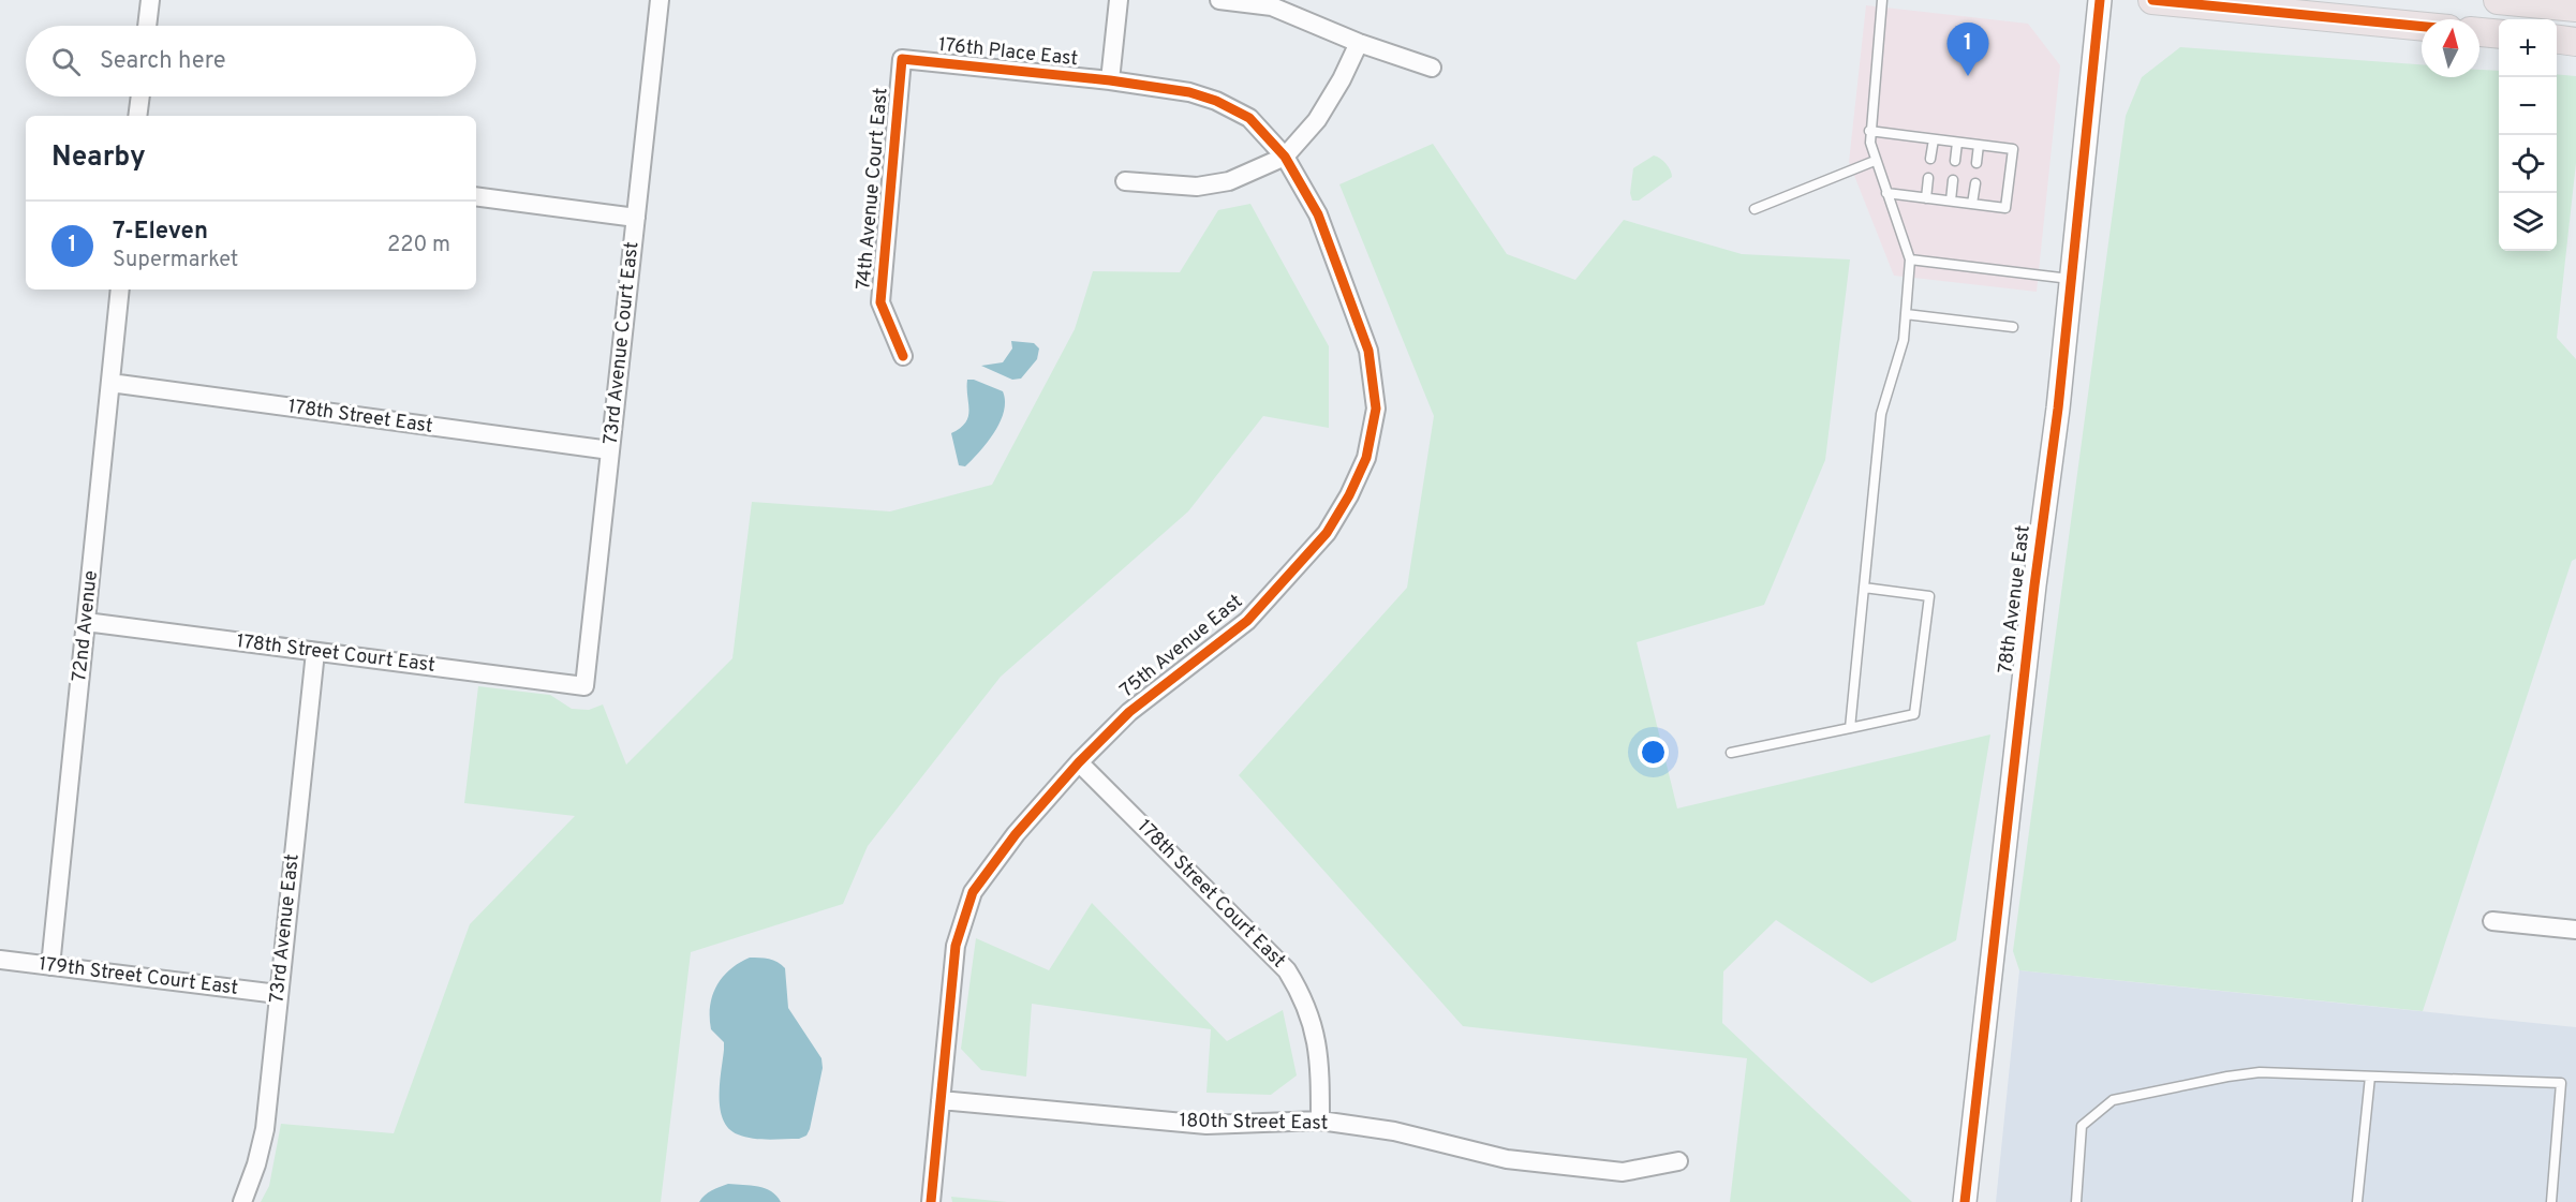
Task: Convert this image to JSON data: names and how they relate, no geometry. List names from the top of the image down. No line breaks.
{"streets":{"street":["176th Place East","74th Avenue Court East","73rd Avenue Court East","178th Street East","78th Avenue East","72nd Avenue","75th Avenue East","178th Street Court East","73rd Avenue East","179th Street Court East","180th Street East"]},"crossings":[["176th Place East","74th Avenue Court East"],["176th Place East","75th Avenue East"],["73rd Avenue Court East","178th Street East"],["73rd Avenue Court East","178th Street Court East"],["178th Street East","72nd Avenue"],["72nd Avenue","178th Street Court East"],["72nd Avenue","179th Street Court East"],["75th Avenue East","178th Street Court East"],["75th Avenue East","180th Street East"],["178th Street Court East","73rd Avenue East"],["178th Street Court East","180th Street East"],["73rd Avenue East","179th Street Court East"]],"north":"top","page":{"map_buttons":["+","−"],"pins":"1","search":"Search here","heading":"Nearby","list":[{"mark":"1","name":"7-Eleven","note":"Supermarket","value":"220 m"}]}}
